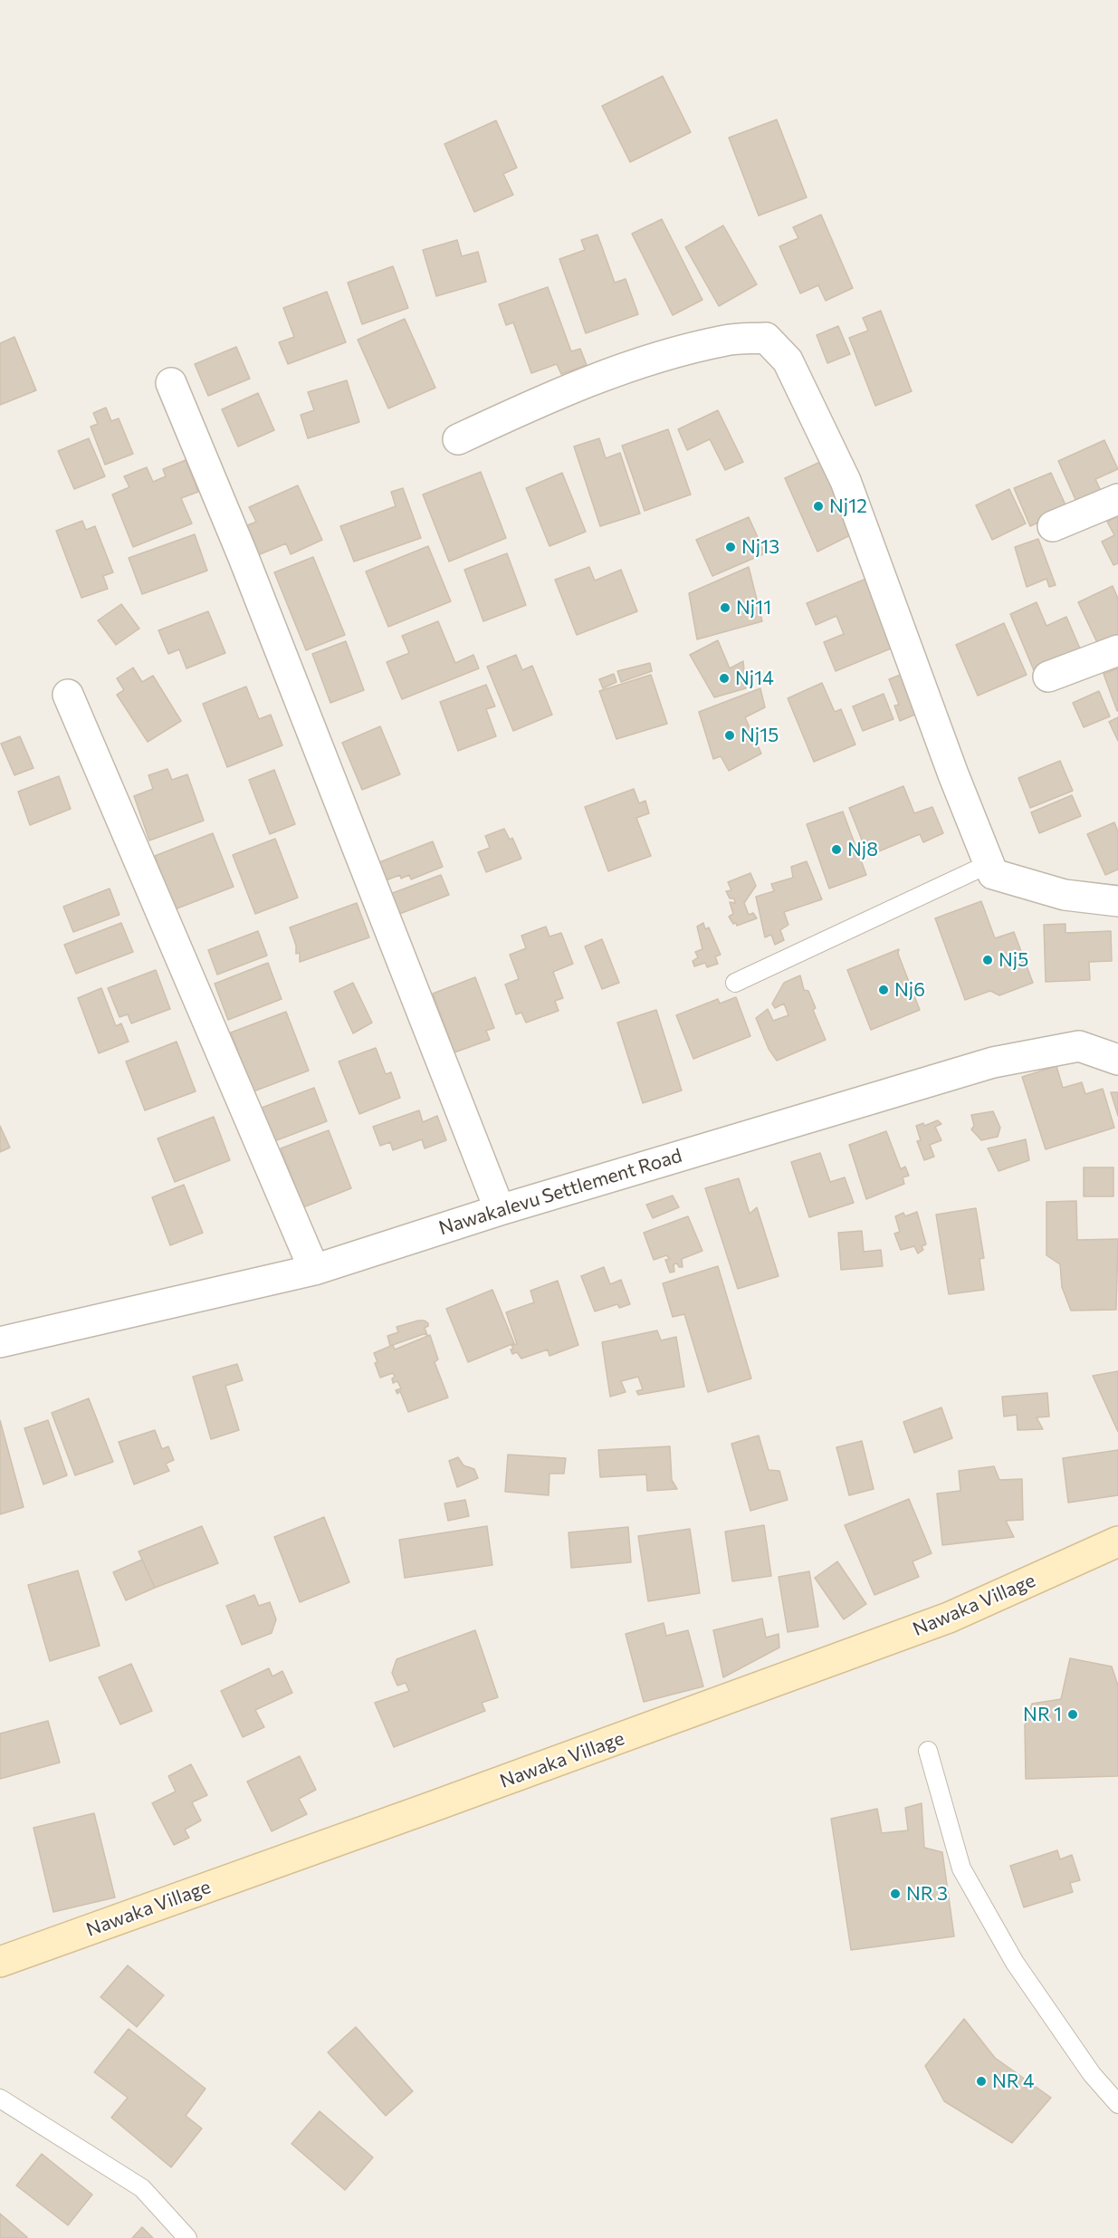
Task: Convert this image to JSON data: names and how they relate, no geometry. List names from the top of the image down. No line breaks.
{"streets":{"street":["Nawakalevu Settlement Road","Nawaka Village"]},"places":["Nj12","Nj13","Nj11","Nj14","Nj15","Nj8","Nj5","Nj6","NR 1","NR 3","NR 4"]}
